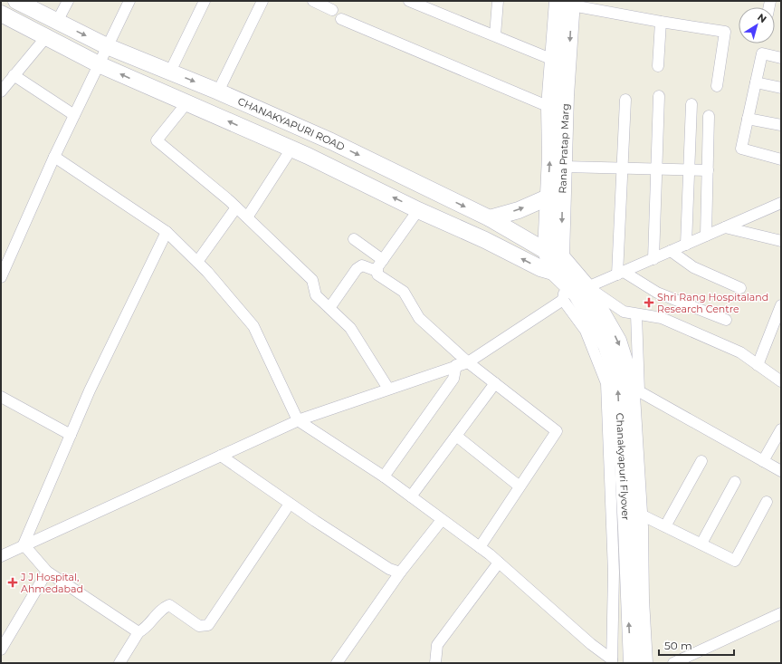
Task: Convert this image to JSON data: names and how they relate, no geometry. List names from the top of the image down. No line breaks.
{"streets":{"main road":["CHANAKYAPURI ROAD","Rana Pratap Marg","Chanakyapuri Flyover"]},"crossings":[["CHANAKYAPURI ROAD","Rana Pratap Marg"],["Rana Pratap Marg","Chanakyapuri Flyover"]],"places":{"health":["Shri Rang Hospitaland Research Centre","J J Hospital, Ahmedabad"]},"scale_bar":"50 m","north":"top right"}
